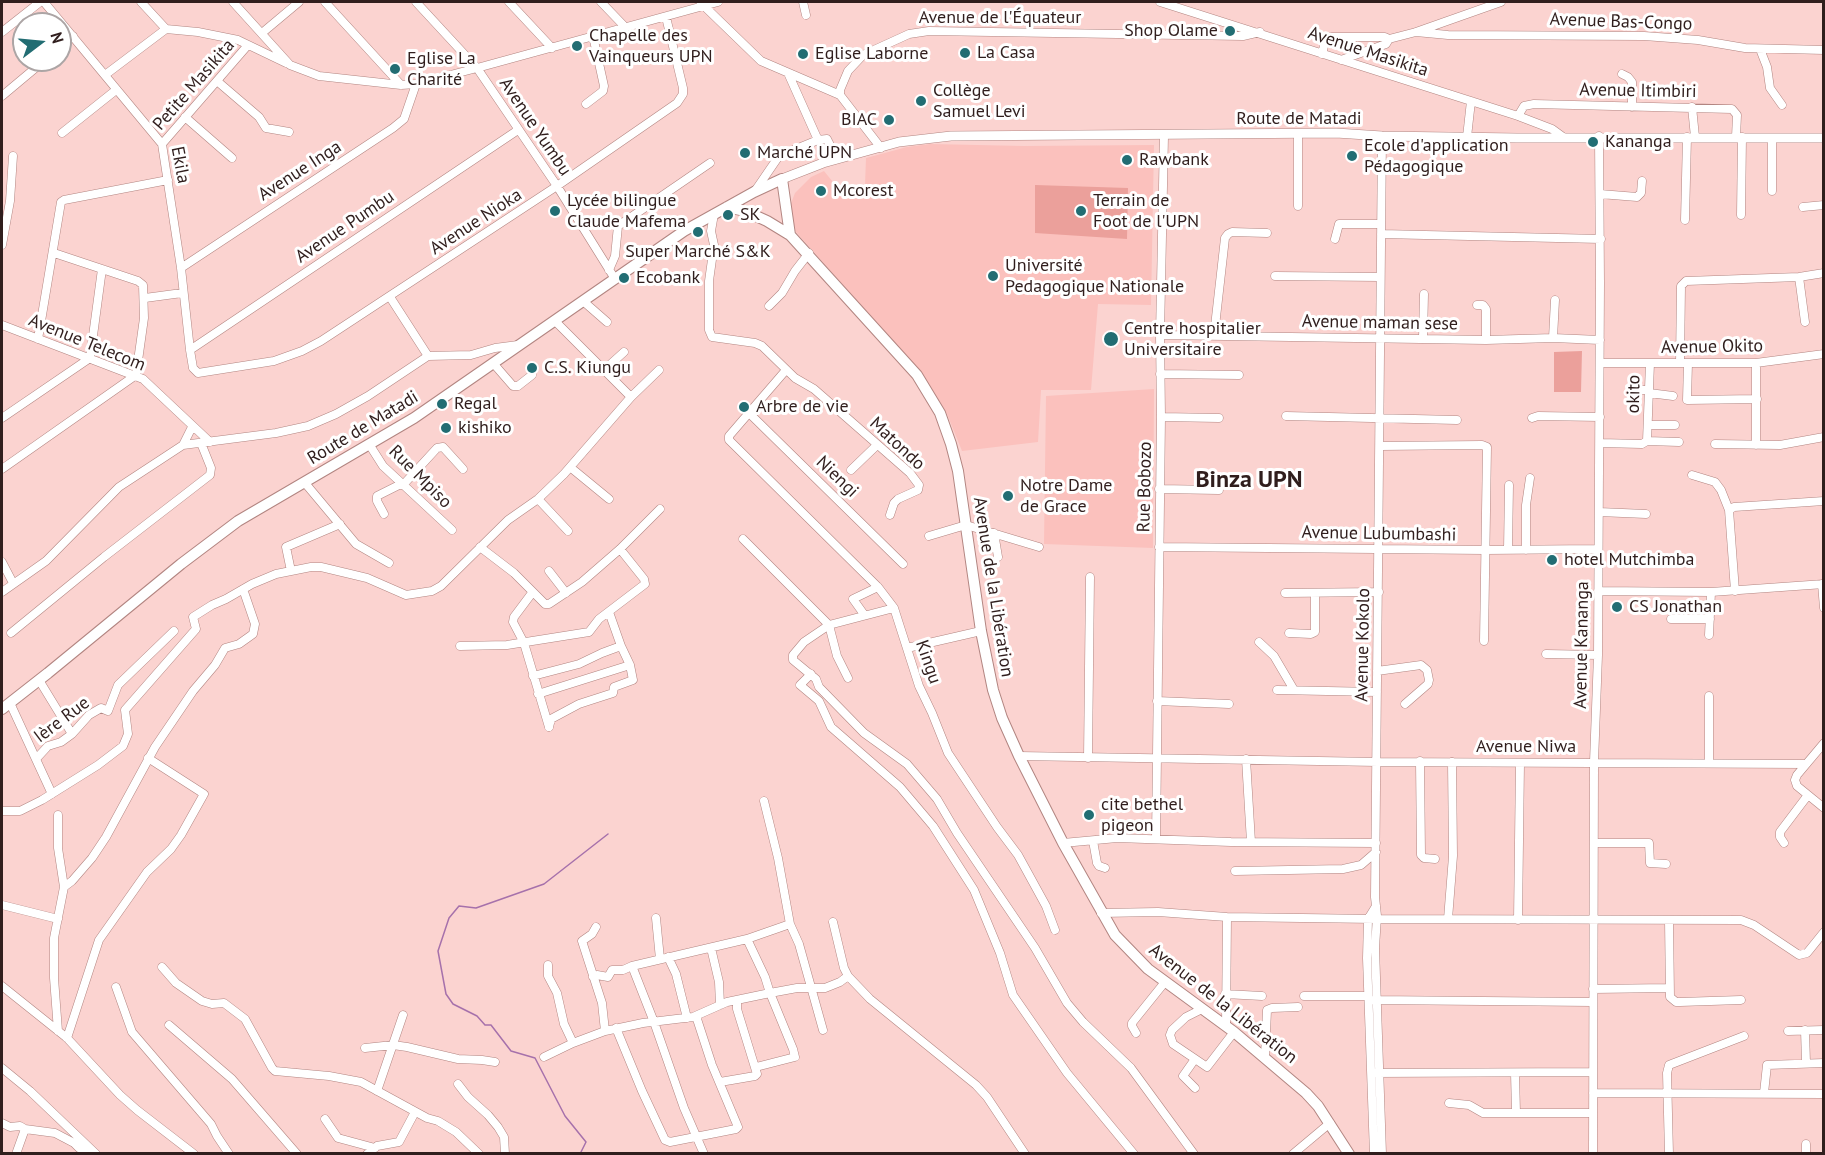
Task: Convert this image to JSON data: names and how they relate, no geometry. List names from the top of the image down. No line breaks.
{"streets":{"highway":["Route de Matadi","Avenue de la Libération"],"street":["Avenue de l'Équateur","Avenue Bas-Congo","Avenue Masikita","Petite Masikita","Avenue Itimbiri","Avenue Yumbu","Ekila","Avenue Inga","Avenue Nioka","Avenue Pumbu","Avenue maman sese","Avenue Telecom","Avenue Okito","okito","Matondo","Rue Mpiso","Niengi","Rue Bobozo","Avenue Lubumbashi","Avenue Kokolo","Avenue Kananga","Kingu","Ière Rue","Avenue Niwa"]},"crossings":[["Avenue de l'Équateur","Avenue Masikita"],["Avenue Masikita","Avenue Itimbiri"],["Avenue Masikita","Route de Matadi"],["Petite Masikita","Ekila"],["Avenue Itimbiri","Route de Matadi"],["Route de Matadi","Avenue Yumbu"],["Route de Matadi","Matondo"],["Route de Matadi","Rue Mpiso"],["Route de Matadi","Rue Bobozo"],["Route de Matadi","Avenue de la Libération"],["Route de Matadi","Avenue Kokolo"],["Route de Matadi","Avenue Kananga"],["Avenue Yumbu","Avenue Nioka"],["Avenue Yumbu","Avenue Pumbu"],["Ekila","Avenue Inga"],["Ekila","Avenue Nioka"],["Ekila","Avenue Pumbu"],["Avenue maman sese","Rue Bobozo"],["Avenue maman sese","Avenue Kokolo"],["Avenue maman sese","Avenue Kananga"],["Avenue Okito","okito"],["Avenue Okito","Avenue Kananga"],["Niengi","Kingu"],["Rue Bobozo","Avenue Lubumbashi"],["Rue Bobozo","Avenue Niwa"],["Avenue Lubumbashi","Avenue Kokolo"],["Avenue Lubumbashi","Avenue Kananga"],["Avenue de la Libération","Avenue Niwa"],["Avenue Kokolo","Avenue Niwa"],["Avenue Kananga","Avenue Niwa"]],"districts":["Binza UPN"],"places":["Shop Olame","Chapelle des Vainqueurs UPN","La Casa","Eglise Laborne","Eglise La Charité","Collège Samuel Levi","BIAC","Kananga","Marché UPN","Ecole d'application Pédagogique","Rawbank","Mcorest","Lycée bilingue Claude Mafema","Terrain de Foot de l'UPN","SK","Super Marché S&K","Université Pedagogique Nationale","Ecobank","Centre hospitalier Universitaire","C.S. Kiungu","Regal","Arbre de vie","kishiko","Notre Dame de Grace","hotel Mutchimba","CS Jonathan","cite bethel pigeon"],"north":"right"}
